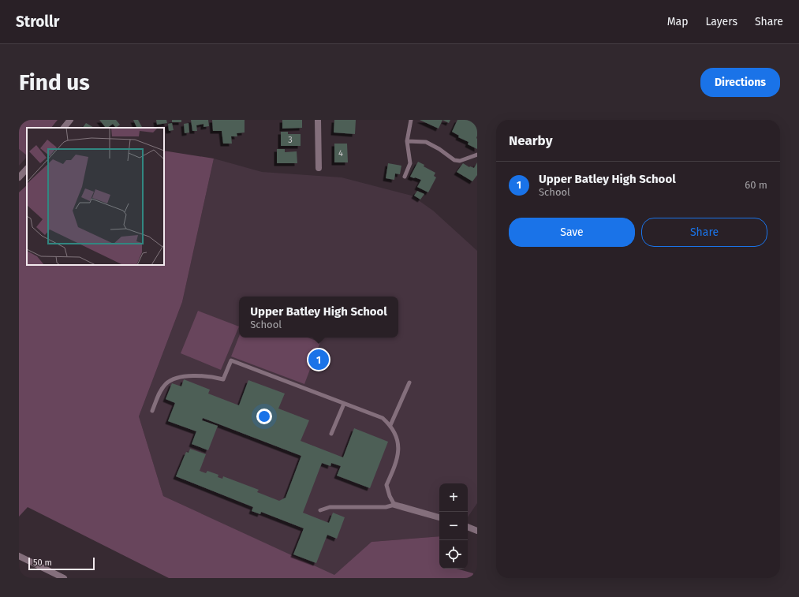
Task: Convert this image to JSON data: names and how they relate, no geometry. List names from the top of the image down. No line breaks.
{"house_numbers":["3","4"],"scale_bar":"50 m","page":{"header":"Strollr","nav":["Map","Layers","Share"],"buttons":["Directions",["Save","Share"]],"title":"Find us","heading":"Nearby","list":[{"mark":"1","name":"Upper Batley High School","note":"School","value":"60 m"}],"popup":["Upper Batley High School","School"],"pins":"1","map_buttons":["+","−"],"scale":"50 m"}}
